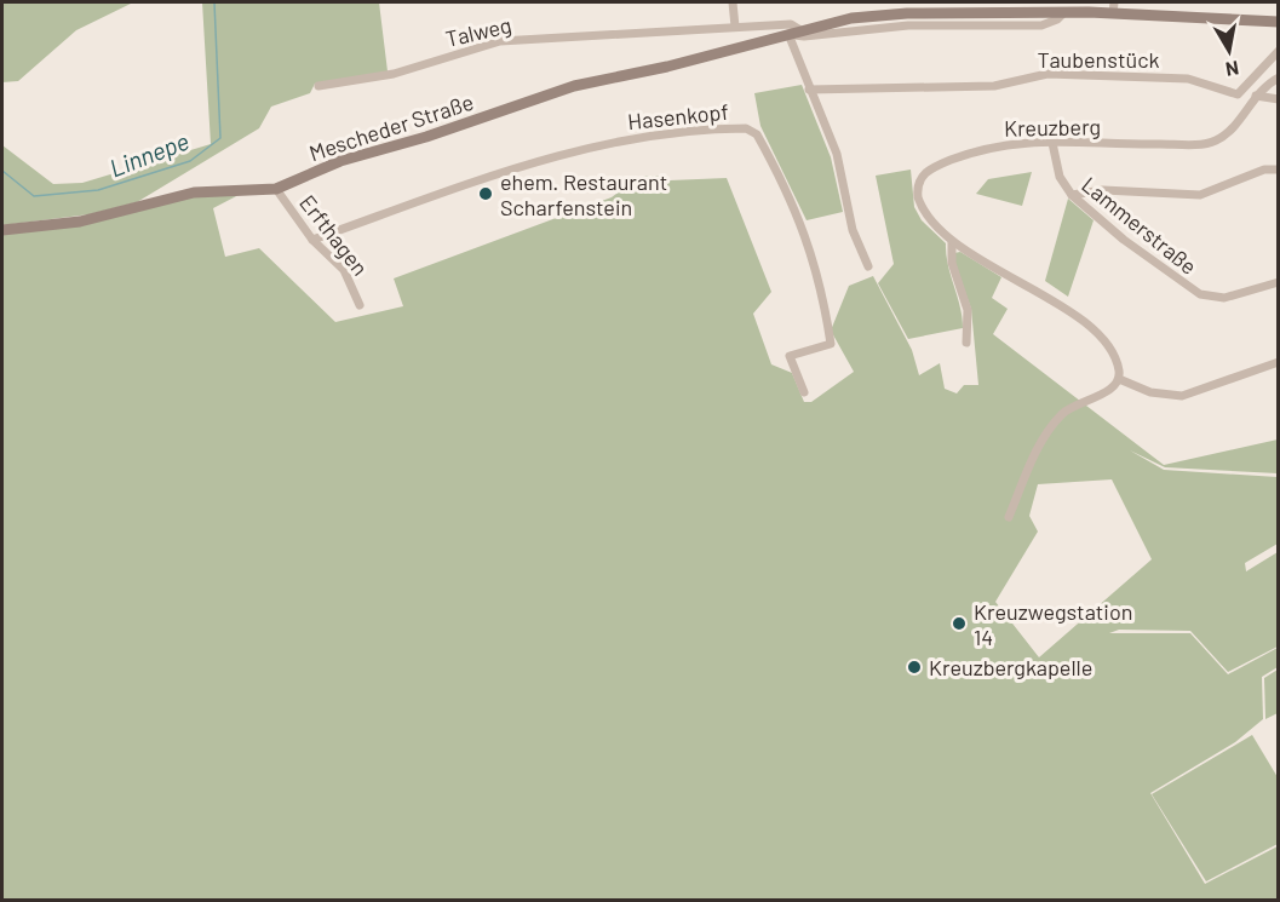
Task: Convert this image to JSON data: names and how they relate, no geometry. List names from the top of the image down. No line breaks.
{"streets":{"main road":["Mescheder Straße"],"street":["Talweg","Taubenstück","Hasenkopf","Kreuzberg","Lammerstraße","Erfthagen"]},"crossings":[["Talweg","Mescheder Straße"],["Hasenkopf","Erfthagen"],["Mescheder Straße","Erfthagen"],["Kreuzberg","Lammerstraße"]],"water":["Linnepe"],"places":["ehem. Restaurant Scharfenstein","Kreuzwegstation 14","Kreuzbergkapelle"],"north":"bottom"}
